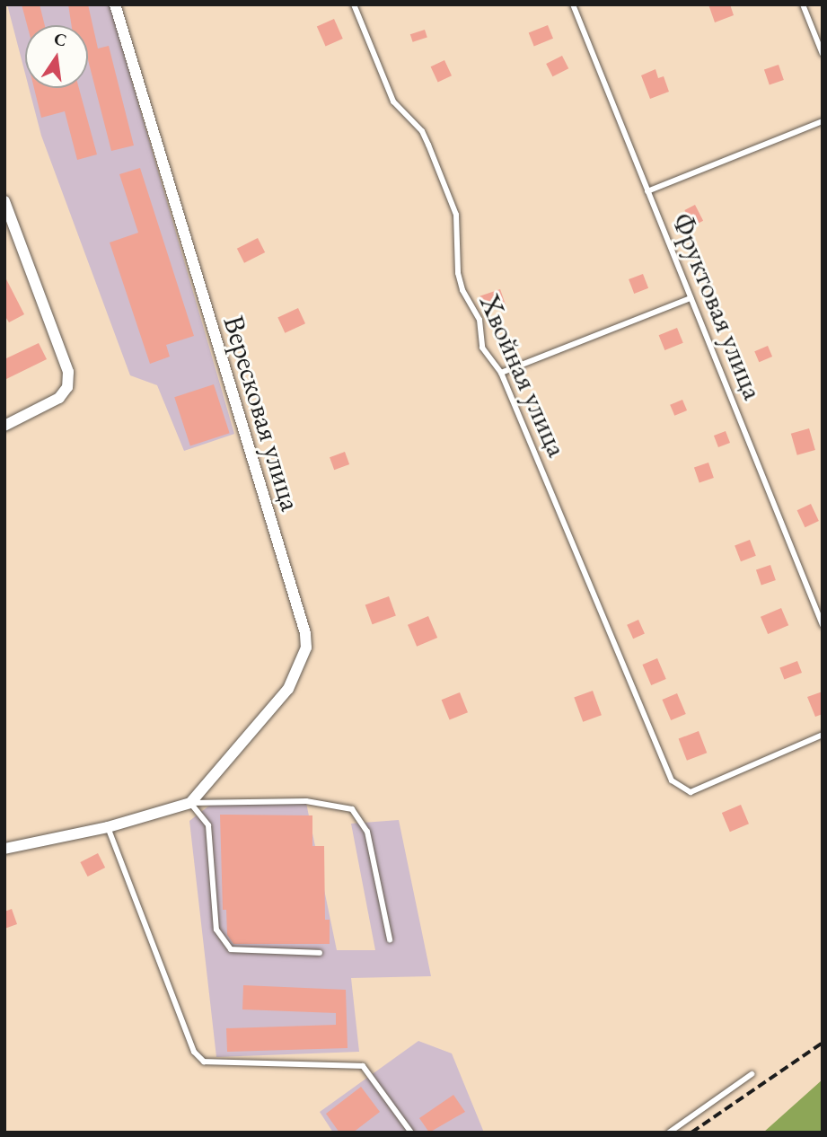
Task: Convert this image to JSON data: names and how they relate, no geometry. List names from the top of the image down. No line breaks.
{"streets":{"street":["Вересковая улица"],"lane":["Фруктовая улица","Хвойная улица"]},"north":"top"}
